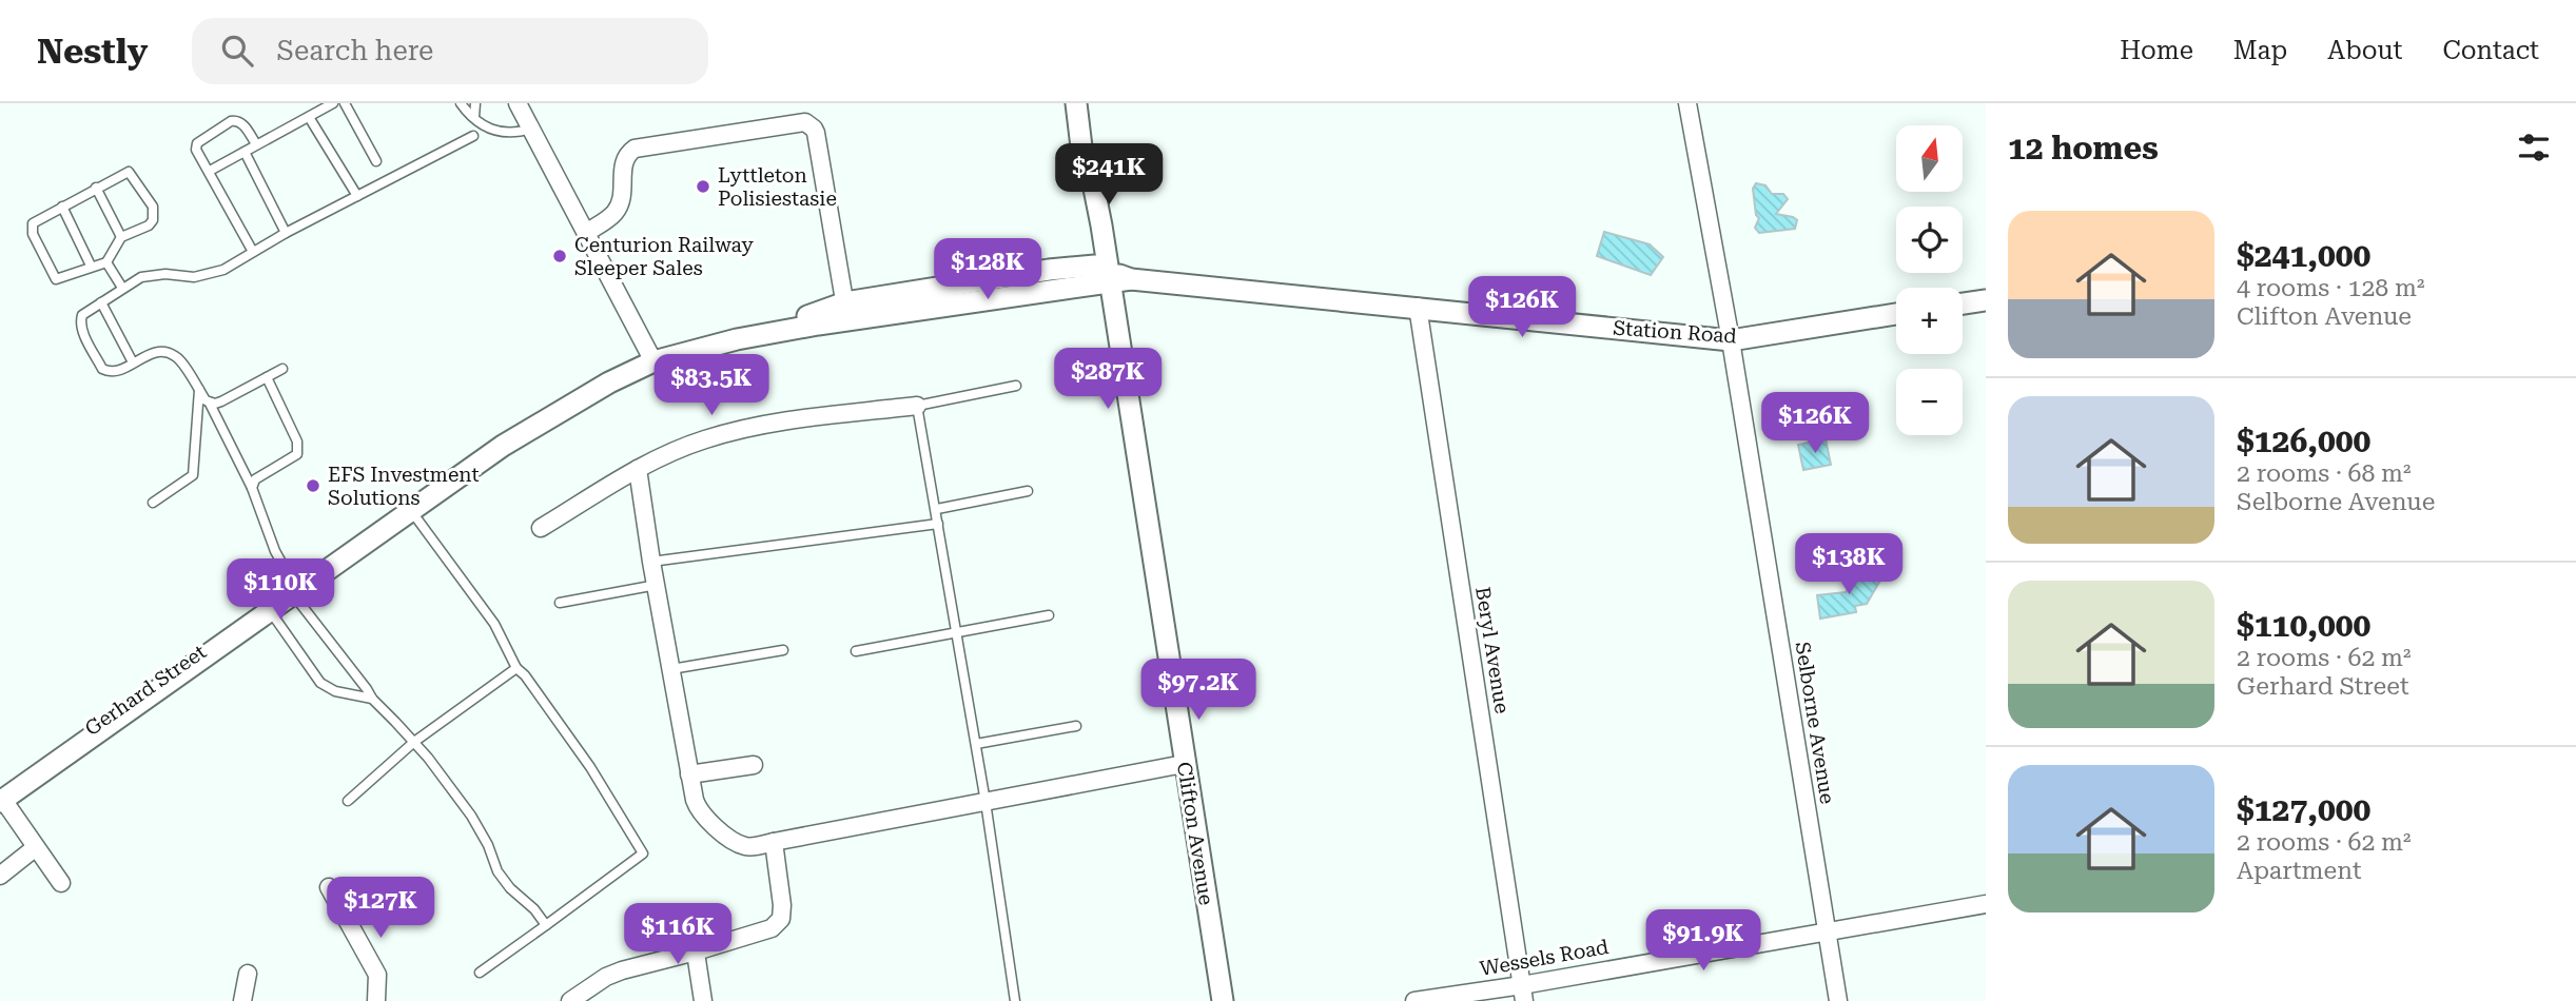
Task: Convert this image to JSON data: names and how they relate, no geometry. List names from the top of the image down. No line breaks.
{"streets":{"street":["Station Road","Beryl Avenue","Gerhard Street","Selborne Avenue","Clifton Avenue","Wessels Road"]},"crossings":[["Station Road","Beryl Avenue"],["Station Road","Gerhard Street"],["Station Road","Selborne Avenue"],["Station Road","Clifton Avenue"],["Beryl Avenue","Wessels Road"],["Gerhard Street","Clifton Avenue"],["Selborne Avenue","Wessels Road"]],"places":["Lyttleton Polisiestasie","Centurion Railway Sleeper Sales","EFS Investment Solutions"],"north":"top","page":{"header":"Nestly","search":"Search here","nav":["Home","Map","About","Contact"],"heading":"12 homes","map_buttons":["+","−"],"price":["$241K","$128K","$126K","$287K","$83.5K","$126K","$138K","$110K","$97.2K","$127K","$116K","$91.9K"],"list":[{"name":"$241,000","note":"4 rooms · 128 m² · Clifton Avenue"},{"name":"$126,000","note":"2 rooms · 68 m² · Selborne Avenue"},{"name":"$110,000","note":"2 rooms · 62 m² · Gerhard Street"},{"name":"$127,000","note":"2 rooms · 62 m² · Apartment"}]}}
